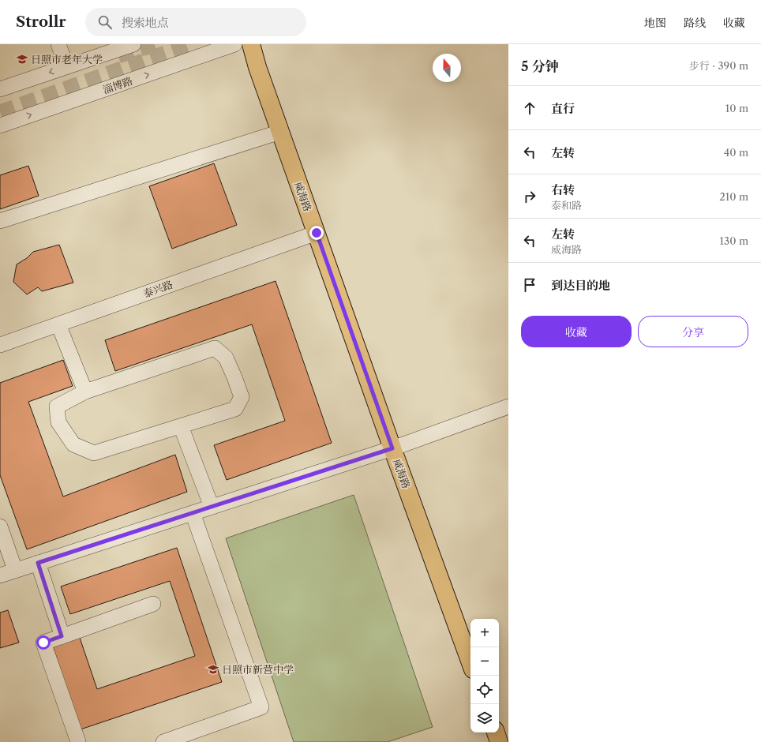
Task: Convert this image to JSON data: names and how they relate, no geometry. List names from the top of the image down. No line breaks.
{"streets":{"main road":["威海路"],"street":["淄博路","泰兴路"]},"crossings":[["威海路","泰兴路"]],"places":{"school or university":["日照市老年大学","日照市新营中学"]},"north":"top","page":{"header":"Strollr","search":"搜索地点","nav":["地图","路线","收藏"],"heading":["5 分钟","步行 · 390 m"],"list":[["直行","10 m"],["左转","40 m"],["右转","泰和路","210 m"],["左转","威海路","130 m"],"到达目的地"],"buttons":["收藏","分享"],"map_buttons":["+","−"]}}
